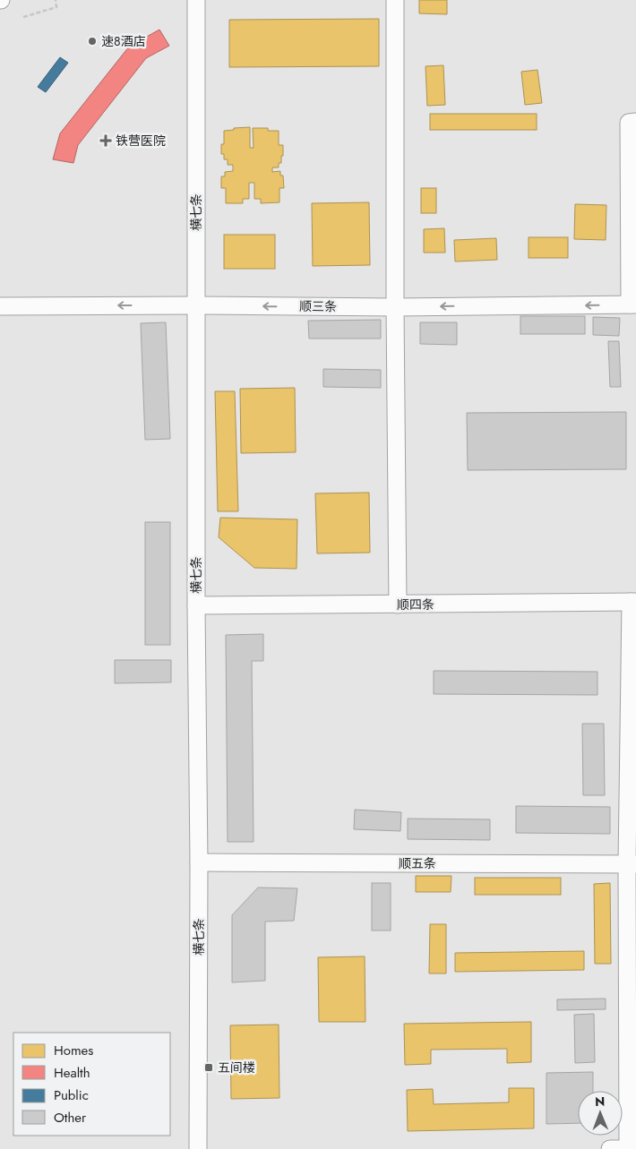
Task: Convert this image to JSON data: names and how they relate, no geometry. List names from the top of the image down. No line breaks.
{"streets":{"street":["横七条","顺三条","顺四条","顺五条"]},"crossings":[["横七条","顺三条"],["横七条","顺四条"],["横七条","顺五条"]],"one_way":["顺三条"],"places":{"other":["速8酒店"],"health":["铁营医院"],"transit":["五间楼"]},"legend":["Homes","Health","Public","Other"],"north":"top"}
